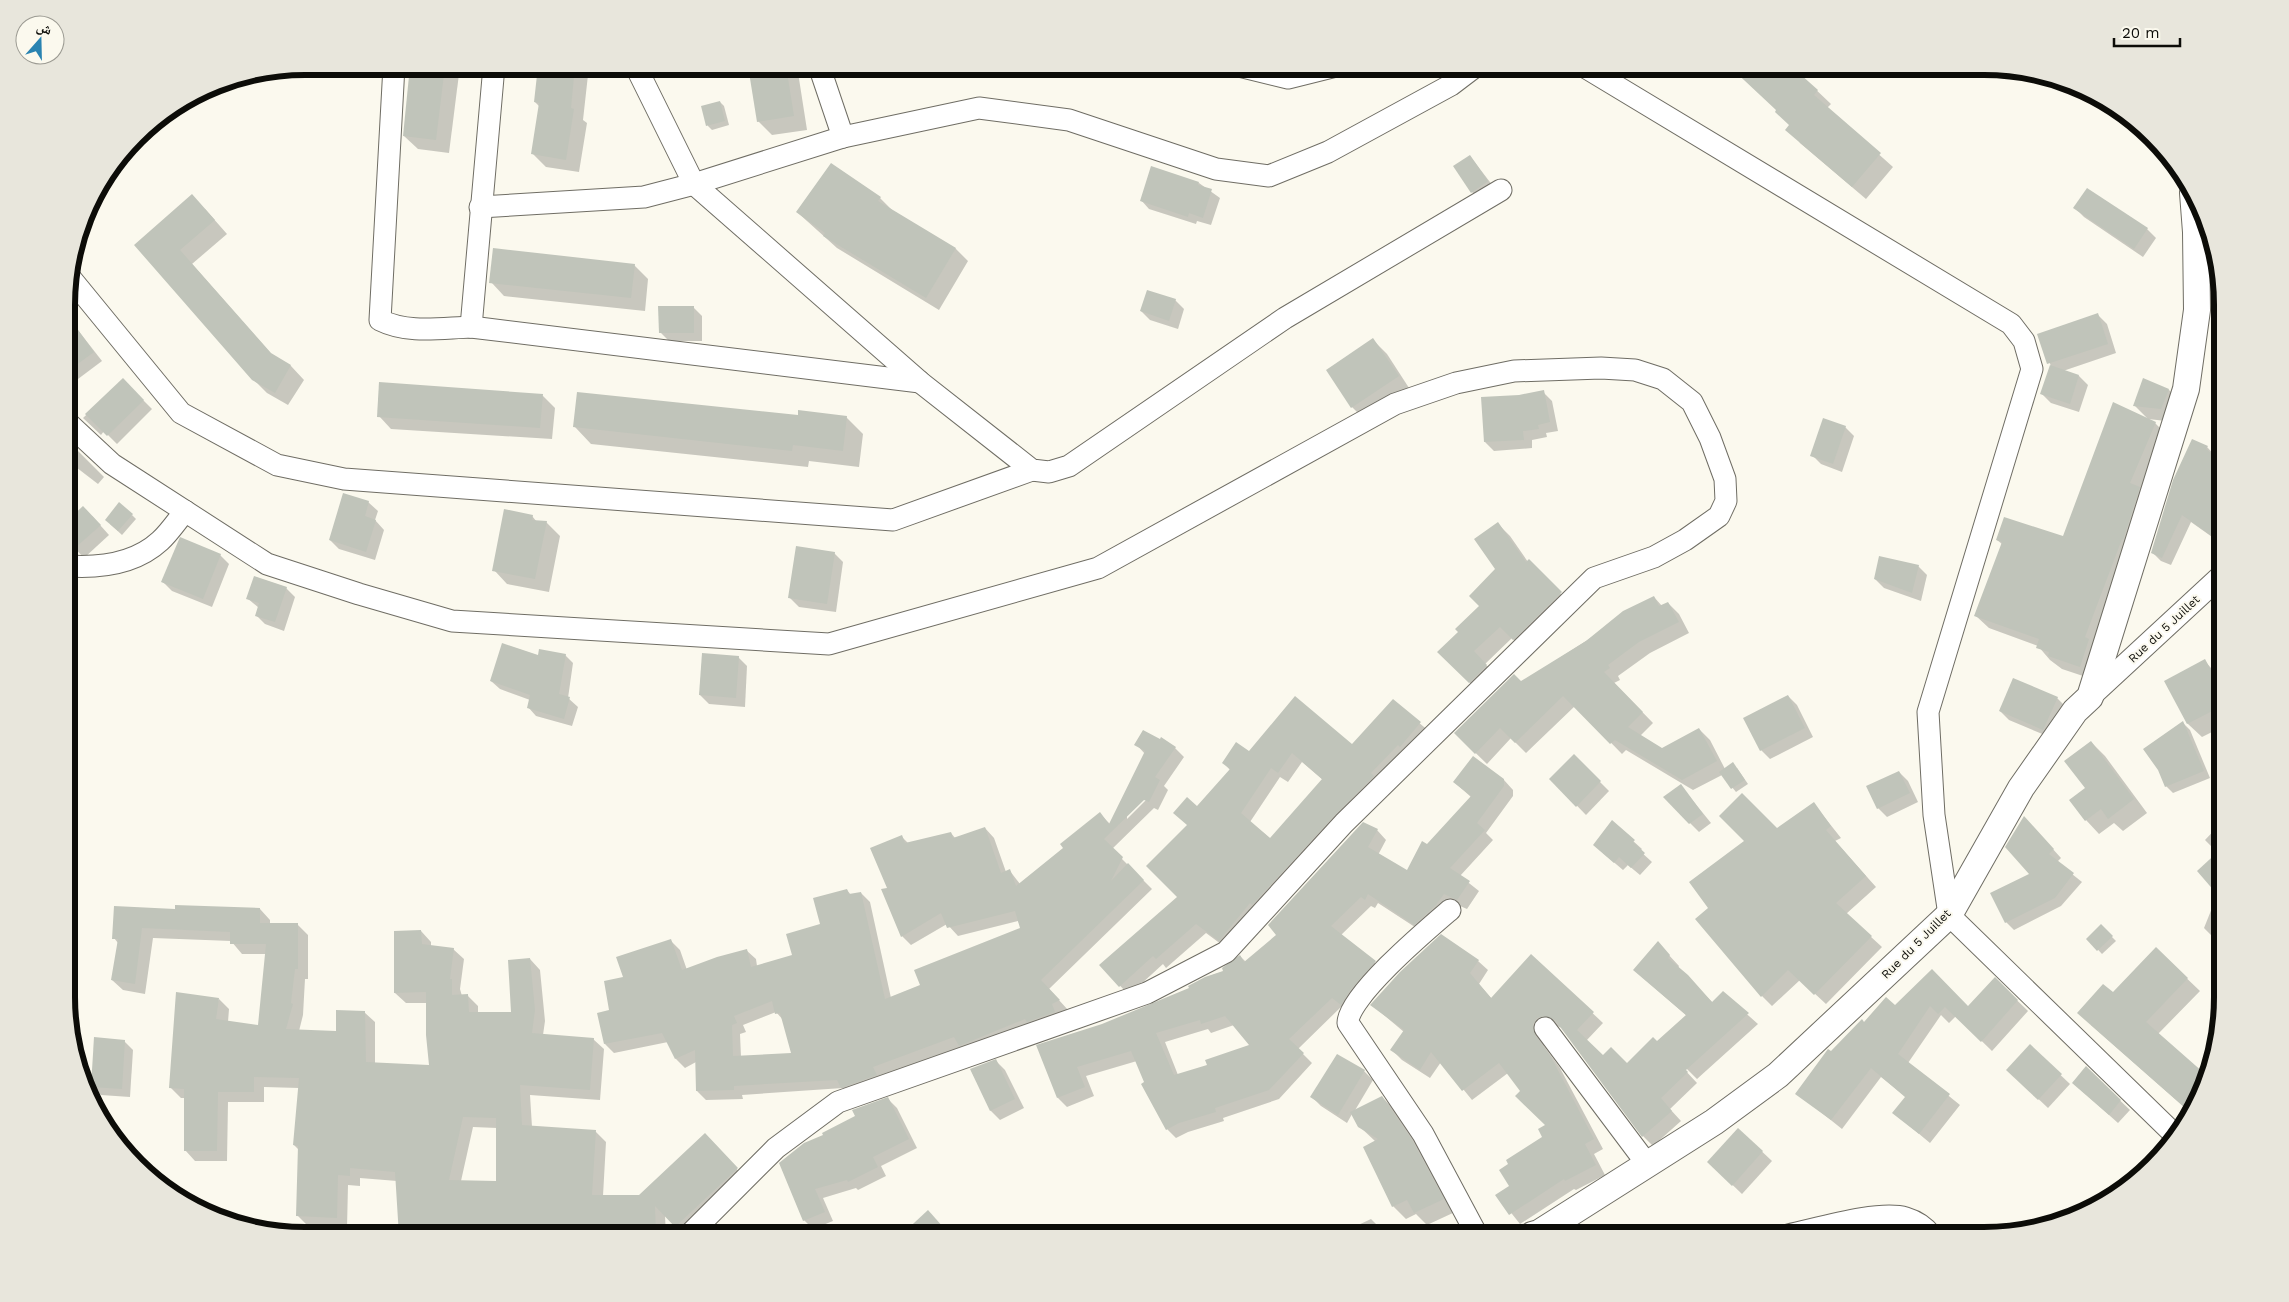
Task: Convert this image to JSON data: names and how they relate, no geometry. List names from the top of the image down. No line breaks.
{"streets":{"street":["Rue du 5 Juillet"]},"scale_bar":"20 m","north":"top"}
